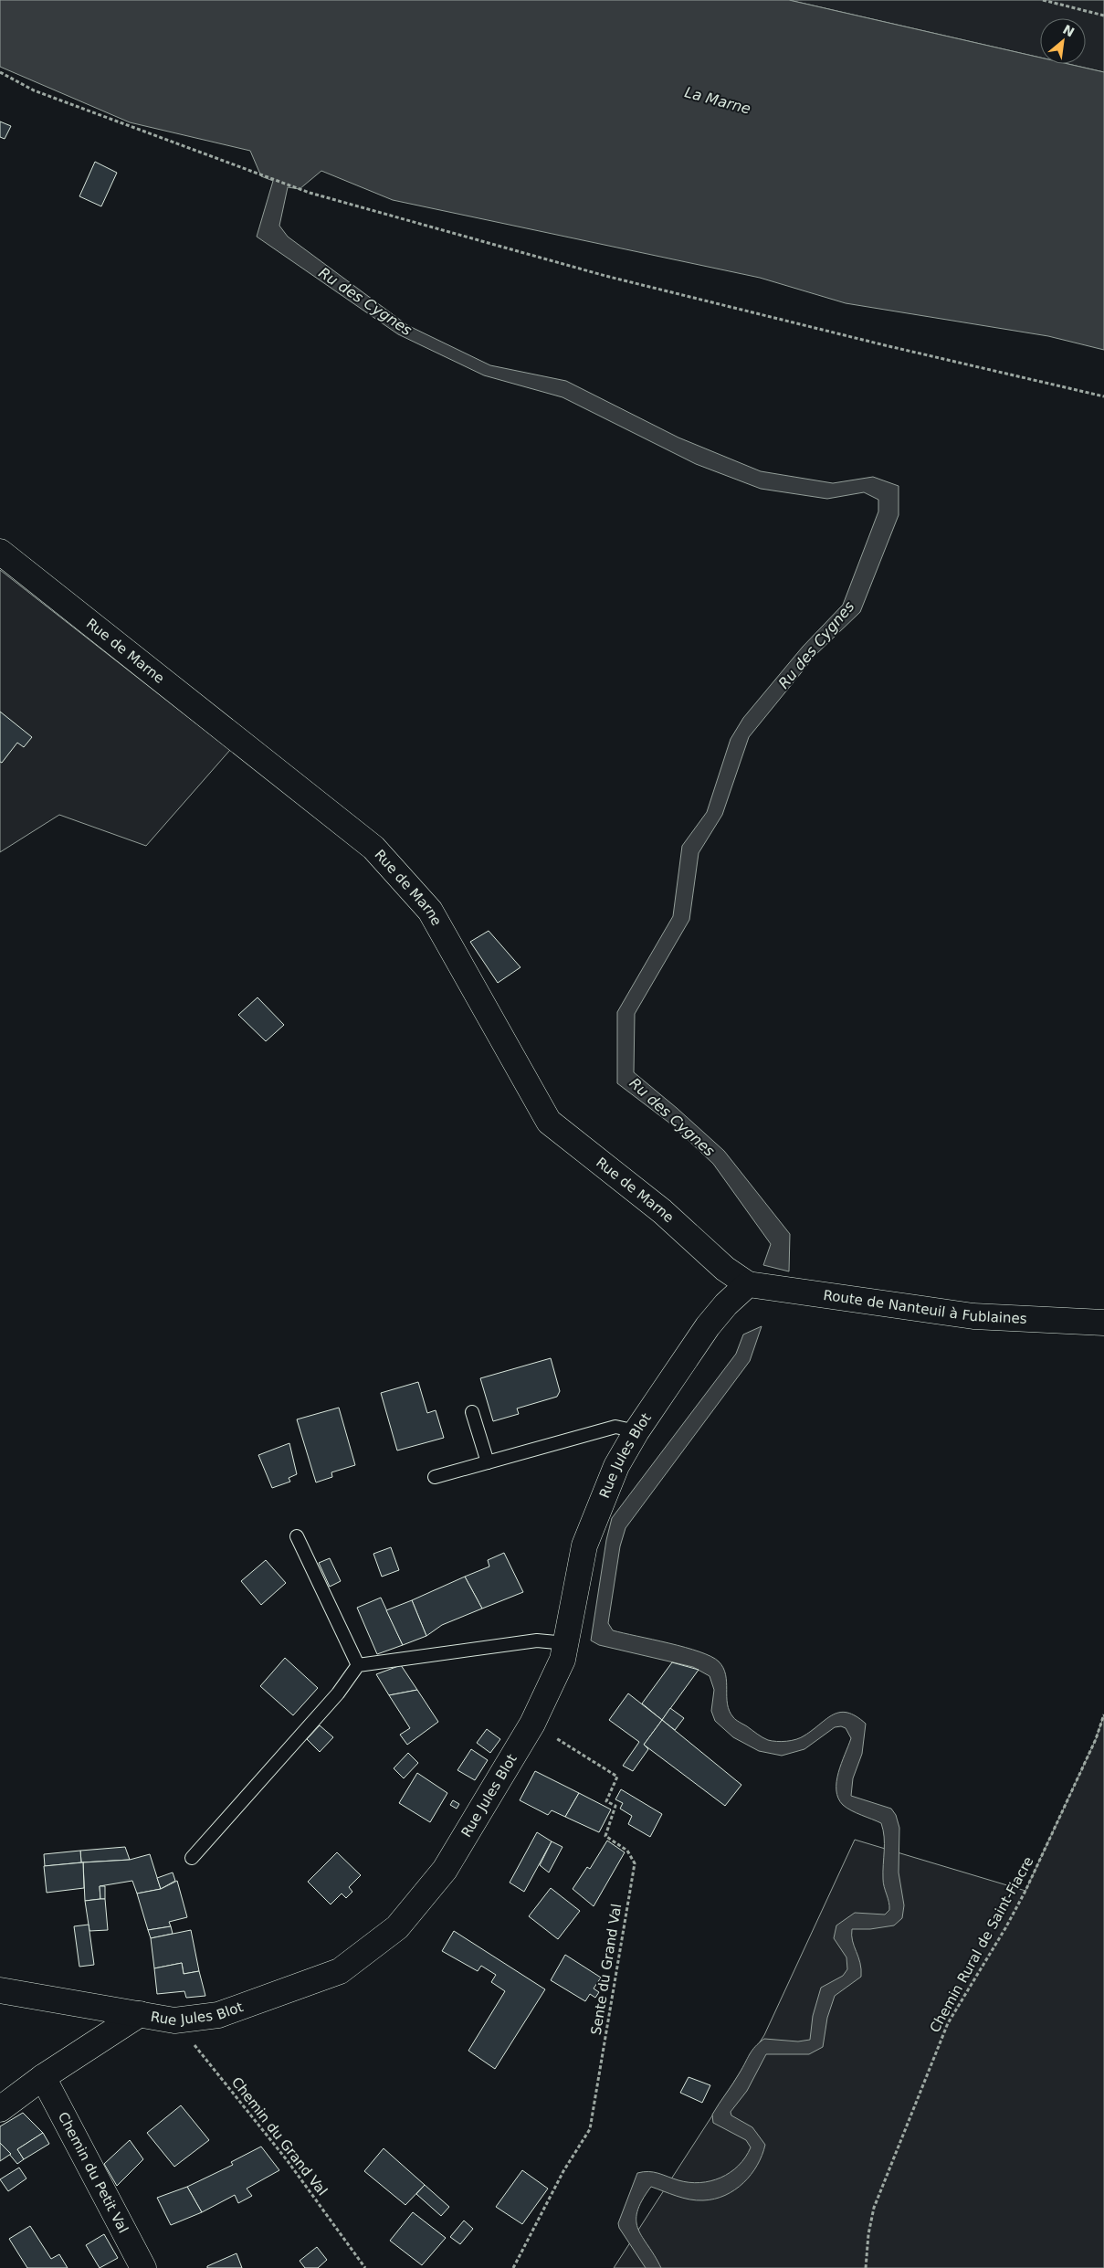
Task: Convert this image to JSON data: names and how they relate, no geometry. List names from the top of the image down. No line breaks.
{"streets":{"street":["Rue de Marne","Route de Nanteuil à Fublaines","Rue Jules Blot","Chemin du Petit Val"],"path":["Chemin Rural de Saint-Fiacre","Sente du Grand Val","Chemin du Grand Val"]},"crossings":[["Rue de Marne","Route de Nanteuil à Fublaines"],["Rue de Marne","Rue Jules Blot"],["Route de Nanteuil à Fublaines","Rue Jules Blot"],["Rue Jules Blot","Sente du Grand Val"],["Rue Jules Blot","Chemin du Grand Val"]],"water":["La Marne","Ru des Cygnes"],"north":"top right"}
